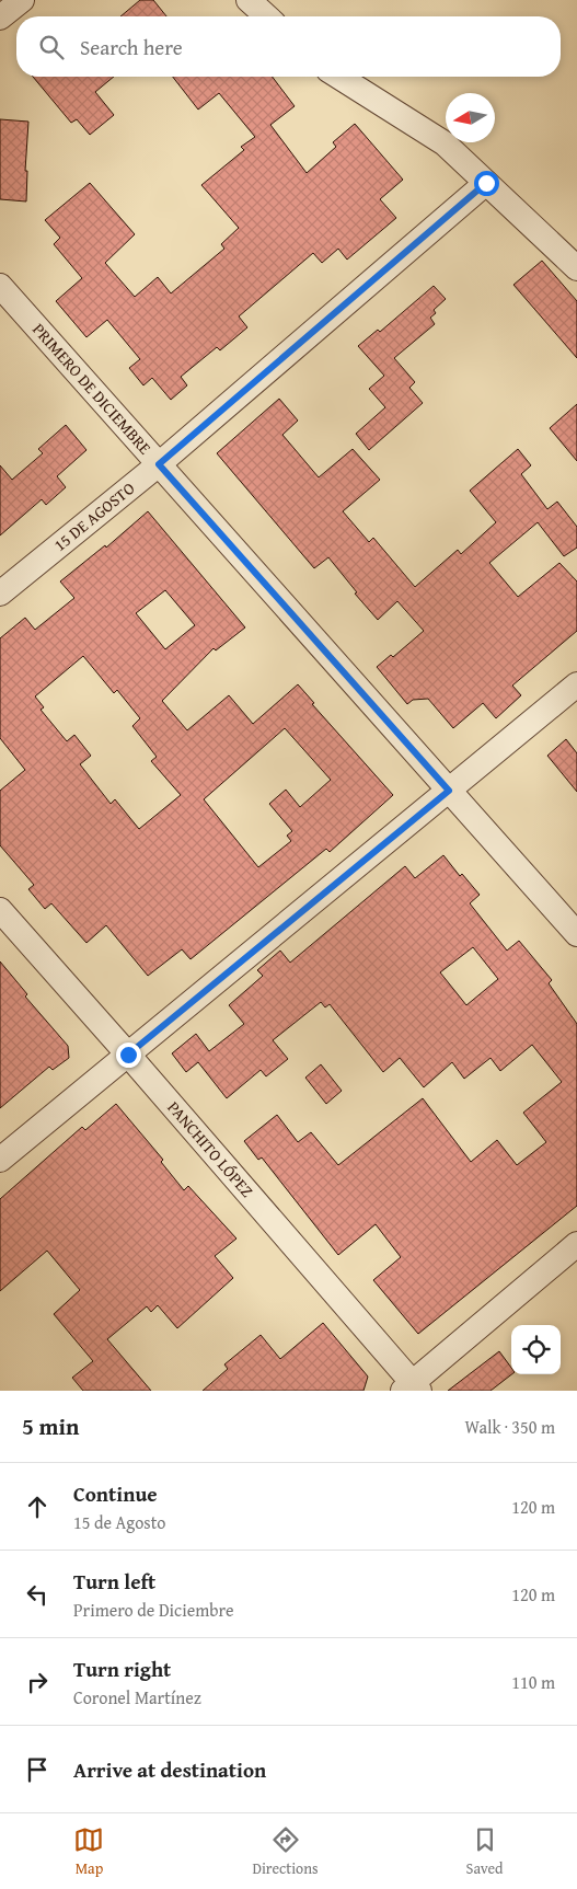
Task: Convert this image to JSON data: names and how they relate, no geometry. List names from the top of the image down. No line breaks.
{"streets":{"street":["PRIMERO DE DICIEMBRE","15 DE AGOSTO","PANCHITO LÓPEZ"]},"crossings":[["PRIMERO DE DICIEMBRE","15 DE AGOSTO"]],"north":"left","page":{"search":"Search here","heading":["5 min","Walk · 350 m"],"list":[["Continue","15 de Agosto","120 m"],["Turn left","Primero de Diciembre","120 m"],["Turn right","Coronel Martínez","110 m"],"Arrive at destination"],"nav":["Map","Directions","Saved"]}}
